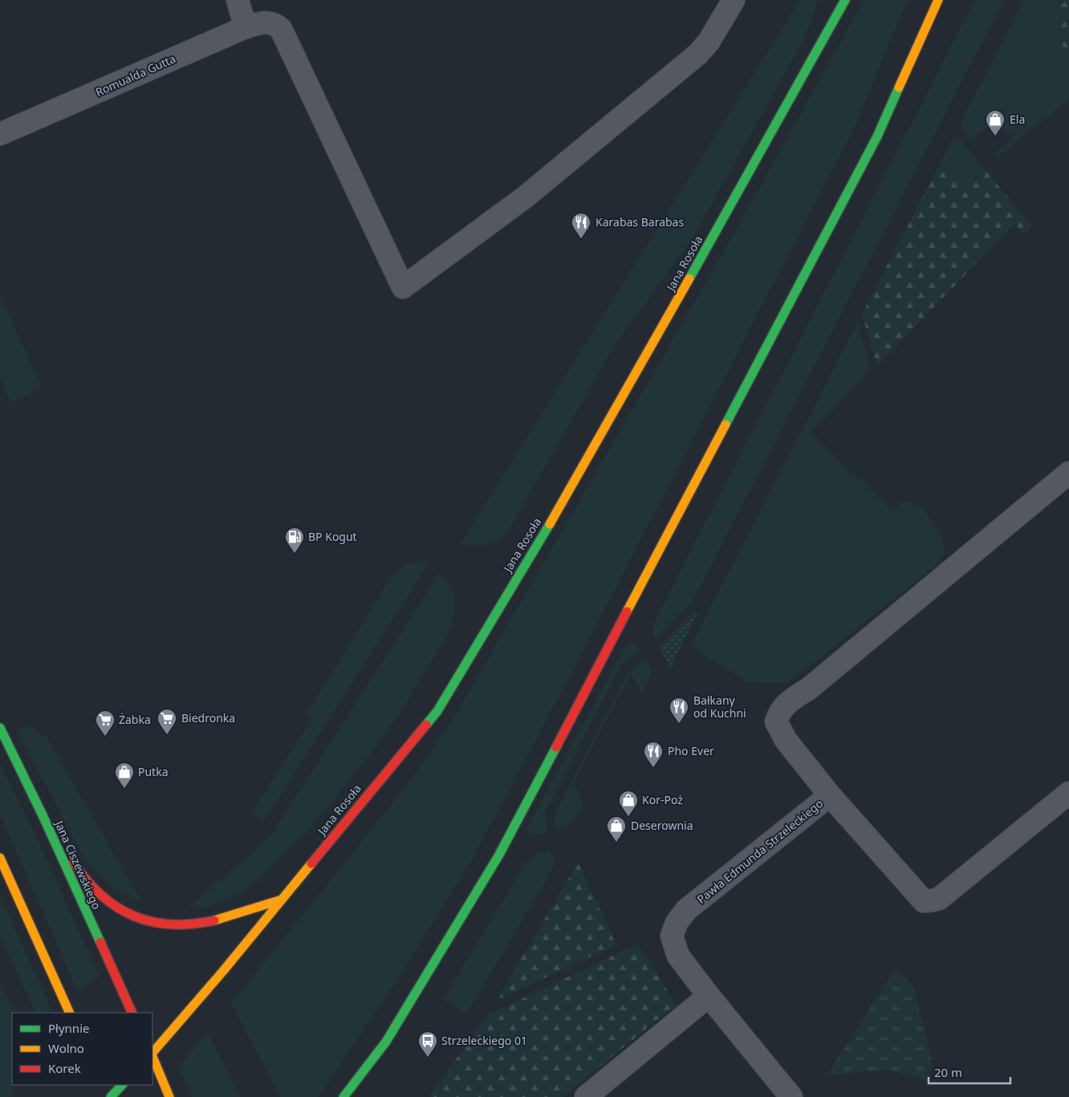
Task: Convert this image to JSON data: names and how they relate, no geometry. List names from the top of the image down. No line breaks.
{"streets":{"main road":["Jana Rosoła","Jana Ciszewskiego"],"street":["Romualda Gutta","Pawła Edmunda Strzeleckiego"]},"places":{"shop":["Ela","Putka","Kor-Poż","Deserownia"],"restaurant":["Karabas Barabas","Bałkany od Kuchni","Pho Ever"],"fuel station":["BP Kogut"],"supermarket":["Biedronka","Żabka"],"bus stop":["Strzeleckiego 01"]},"legend":["Płynnie","Wolno","Korek"],"scale_bar":"20 m"}
